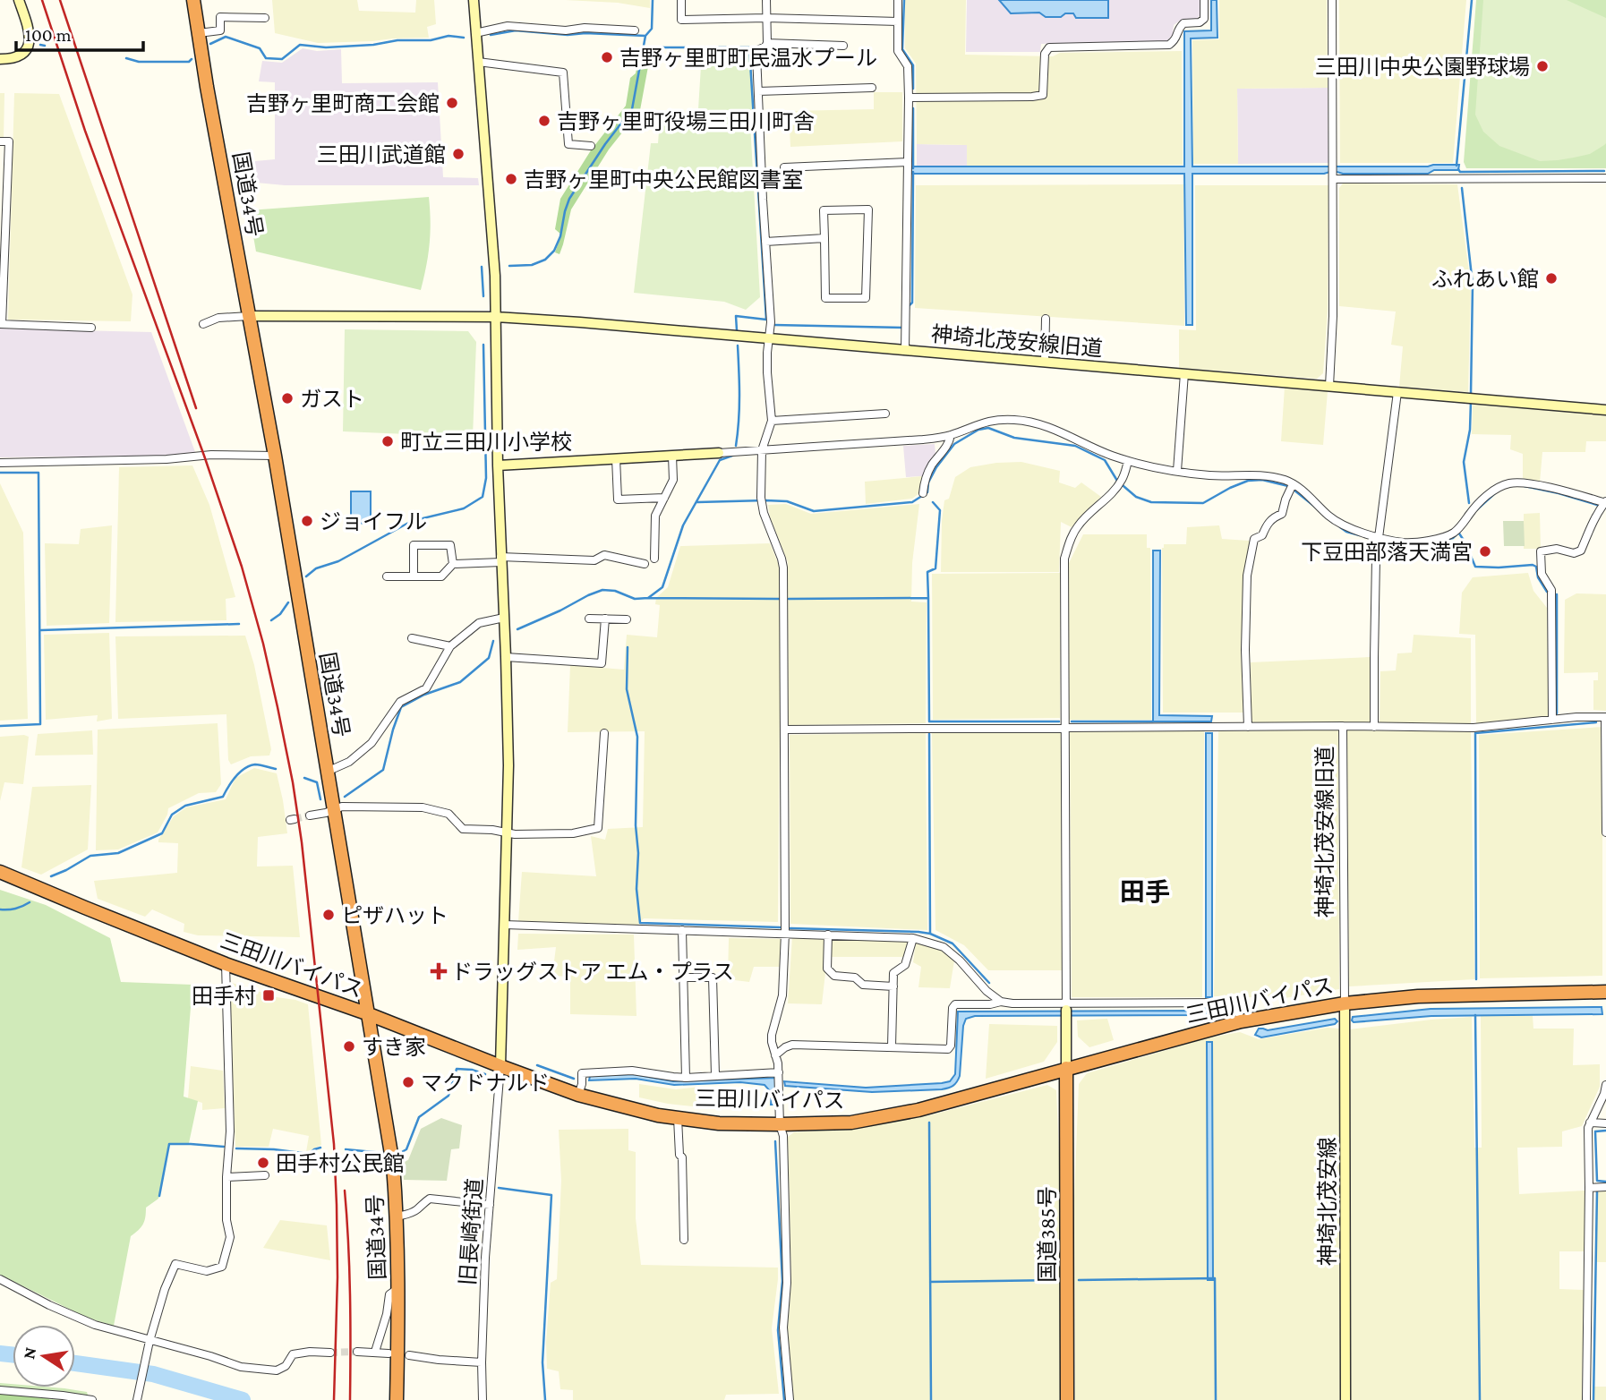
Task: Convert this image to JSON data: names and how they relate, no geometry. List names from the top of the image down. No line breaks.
{"streets":{"highway":["国道34号","三田川バイパス","国道385号"],"street":["神埼北茂安線旧道","神埼北茂安線","旧長崎街道"]},"crossings":[["国道34号","三田川バイパス"],["神埼北茂安線旧道","三田川バイパス"],["神埼北茂安線旧道","神埼北茂安線"],["三田川バイパス","神埼北茂安線"],["三田川バイパス","旧長崎街道"],["三田川バイパス","国道385号"]],"districts":["田手"],"places":{"other":["吉野ヶ里町町民温水プール","三田川中央公園野球場","吉野ヶ里町商工会館","吉野ヶ里町役場三田川町舎","三田川武道館","吉野ヶ里町中央公民館図書室","ふれあい館","ガスト","町立三田川小学校","ジョイフル","下豆田部落天満宮","ピザハット","すき家","マクドナルド","田手村公民館"],"health":["ドラッグストア エム・プラス"],"transit":["田手村"]},"scale_bar":"100 m","north":"left"}
